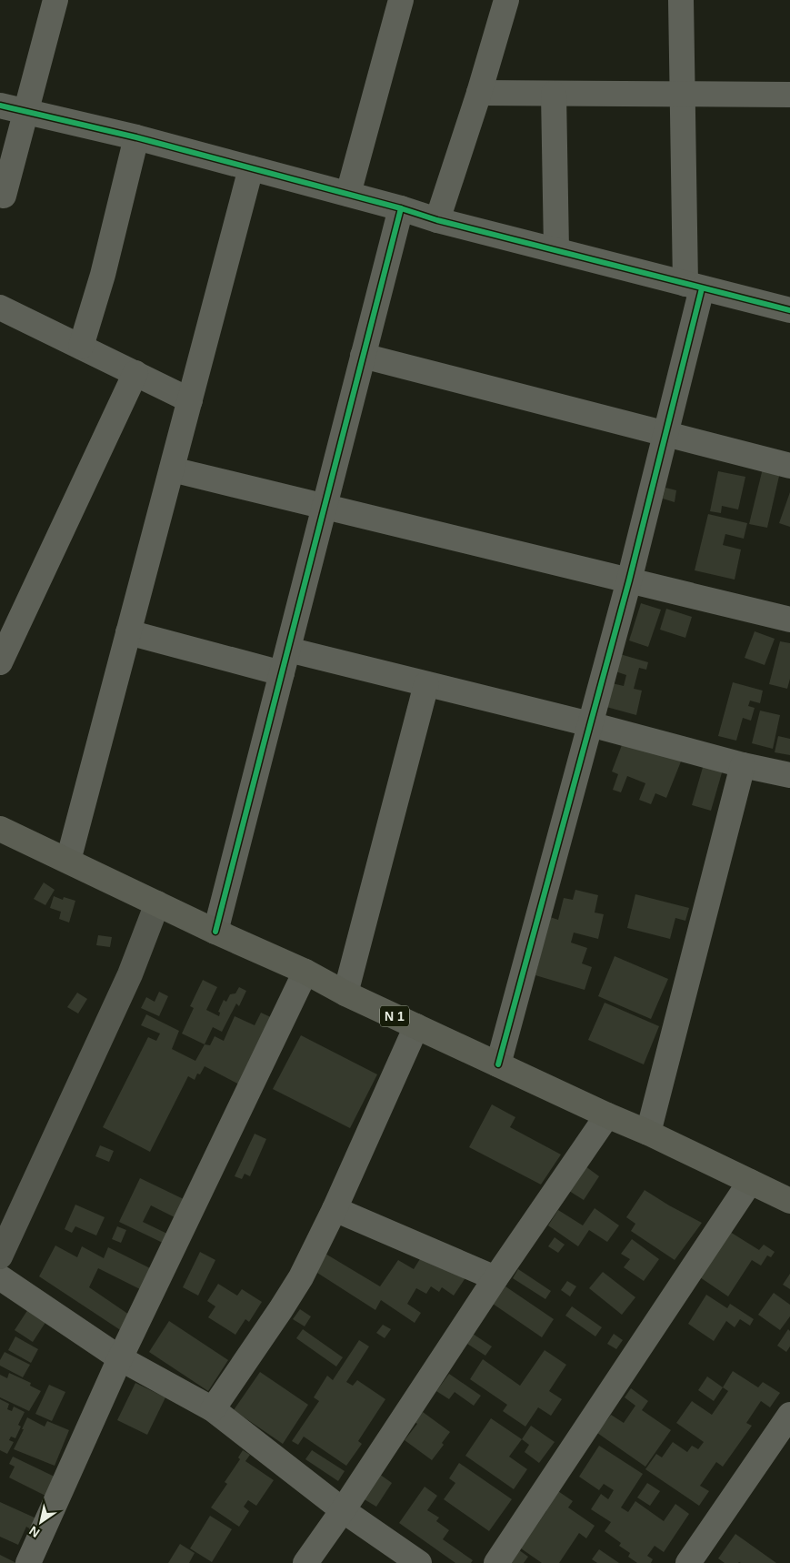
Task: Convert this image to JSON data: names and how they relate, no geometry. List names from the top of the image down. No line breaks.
{"streets":{"highway":["N 1"]},"north":"bottom left"}
